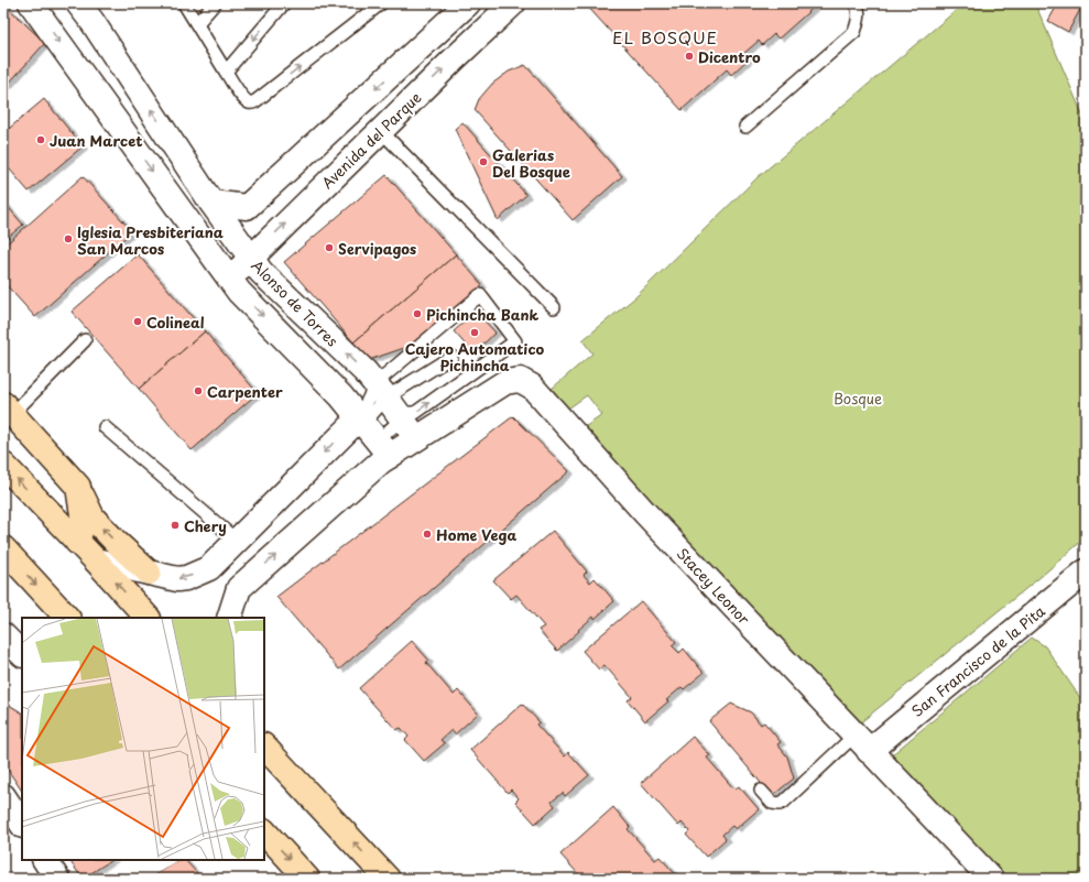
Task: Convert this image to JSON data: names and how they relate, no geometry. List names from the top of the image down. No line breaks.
{"streets":{"street":["Avenida del Parque","Alonso de Torres","Stacey Leonor","San Francisco de la Pita"]},"crossings":[["Avenida del Parque","Alonso de Torres"],["Alonso de Torres","Stacey Leonor"],["Stacey Leonor","San Francisco de la Pita"]],"districts":["EL BOSQUE"],"parks":["Bosque"],"places":["Dicentro","Juan Marcet","Galerias Del Bosque","Iglesia Presbiteriana San Marcos","Servipagos","Pichincha Bank","Colineal","Cajero Automatico Pichincha","Carpenter","Chery","Home Vega"]}
